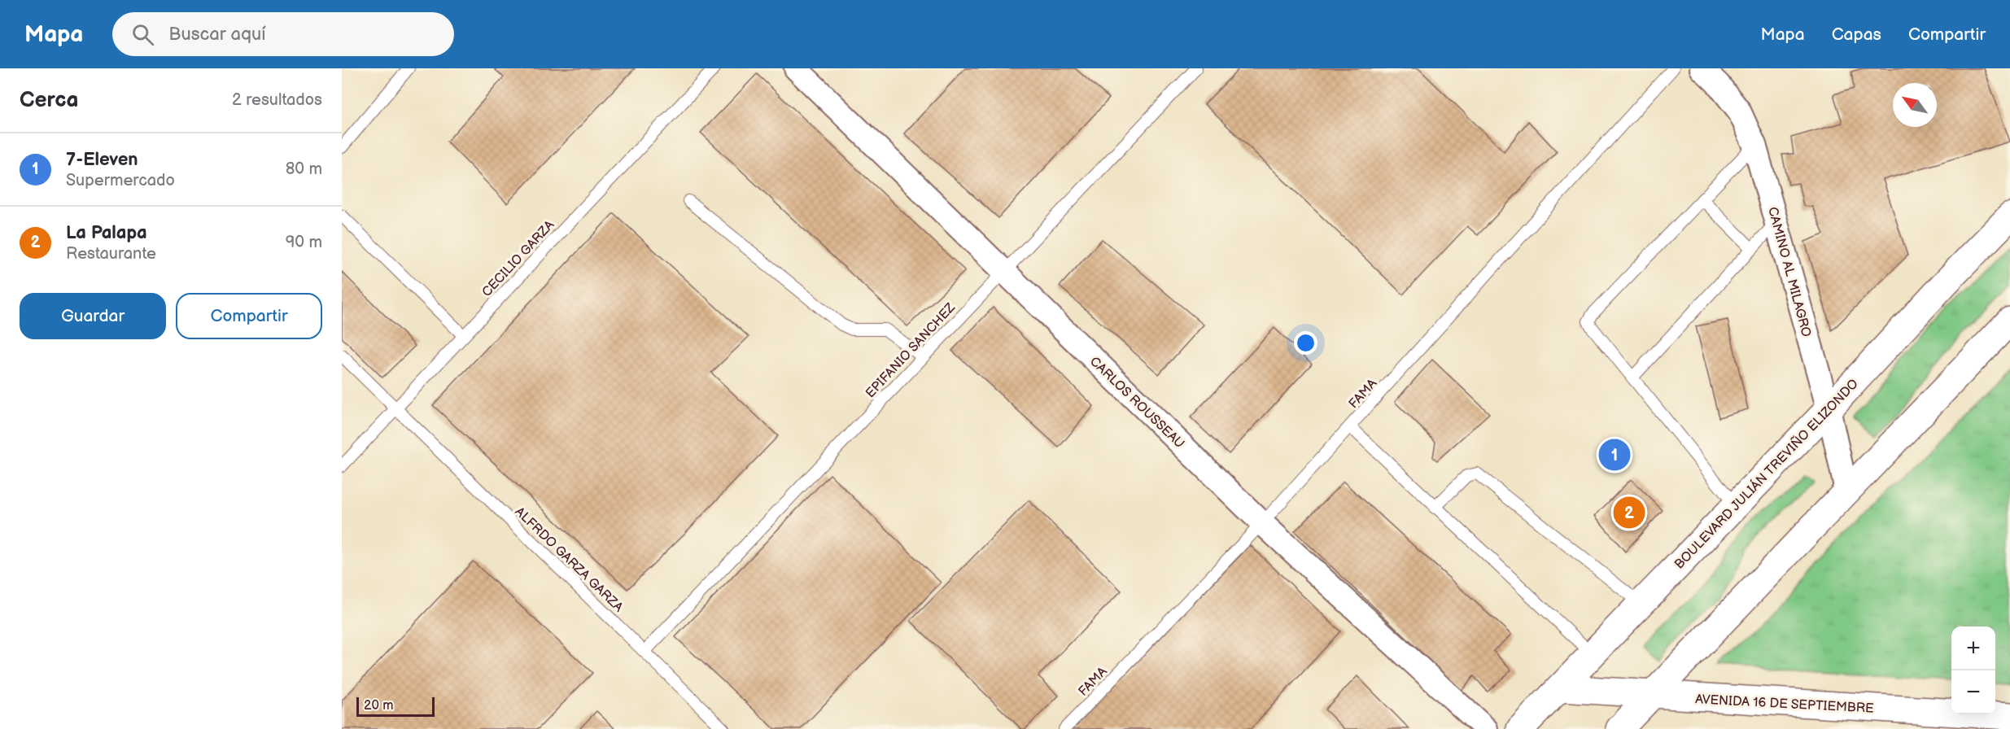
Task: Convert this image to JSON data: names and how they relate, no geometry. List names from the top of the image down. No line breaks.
{"streets":{"main road":["BOULEVARD JULIÁN TREVIÑO ELIZONDO","AVENIDA 16 DE SEPTIEMBRE"],"street":["CAMINO AL MILAGRO","CARLOS ROUSSEAU"],"lane":["CECILIO GARZA","EPIFANIO SANCHEZ","FAMA","ALFRDO GARZA GARZA"]},"crossings":[["CECILIO GARZA","ALFRDO GARZA GARZA"],["CAMINO AL MILAGRO","BOULEVARD JULIÁN TREVIÑO ELIZONDO"],["EPIFANIO SANCHEZ","CARLOS ROUSSEAU"],["EPIFANIO SANCHEZ","ALFRDO GARZA GARZA"],["FAMA","CARLOS ROUSSEAU"],["BOULEVARD JULIÁN TREVIÑO ELIZONDO","AVENIDA 16 DE SEPTIEMBRE"]],"scale_bar":"20 m","north":"top left","page":{"header":"Mapa","search":"Buscar aquí","nav":["Mapa","Capas","Compartir"],"heading":["Cerca","2 resultados"],"list":[{"mark":"1","name":"7-Eleven","note":"Supermercado","value":"80 m"},{"mark":"2","name":"La Palapa","note":"Restaurante","value":"90 m"}],"buttons":["Guardar","Compartir"],"pins":["1","2"],"map_buttons":["+","−"],"scale":"20 m"}}
